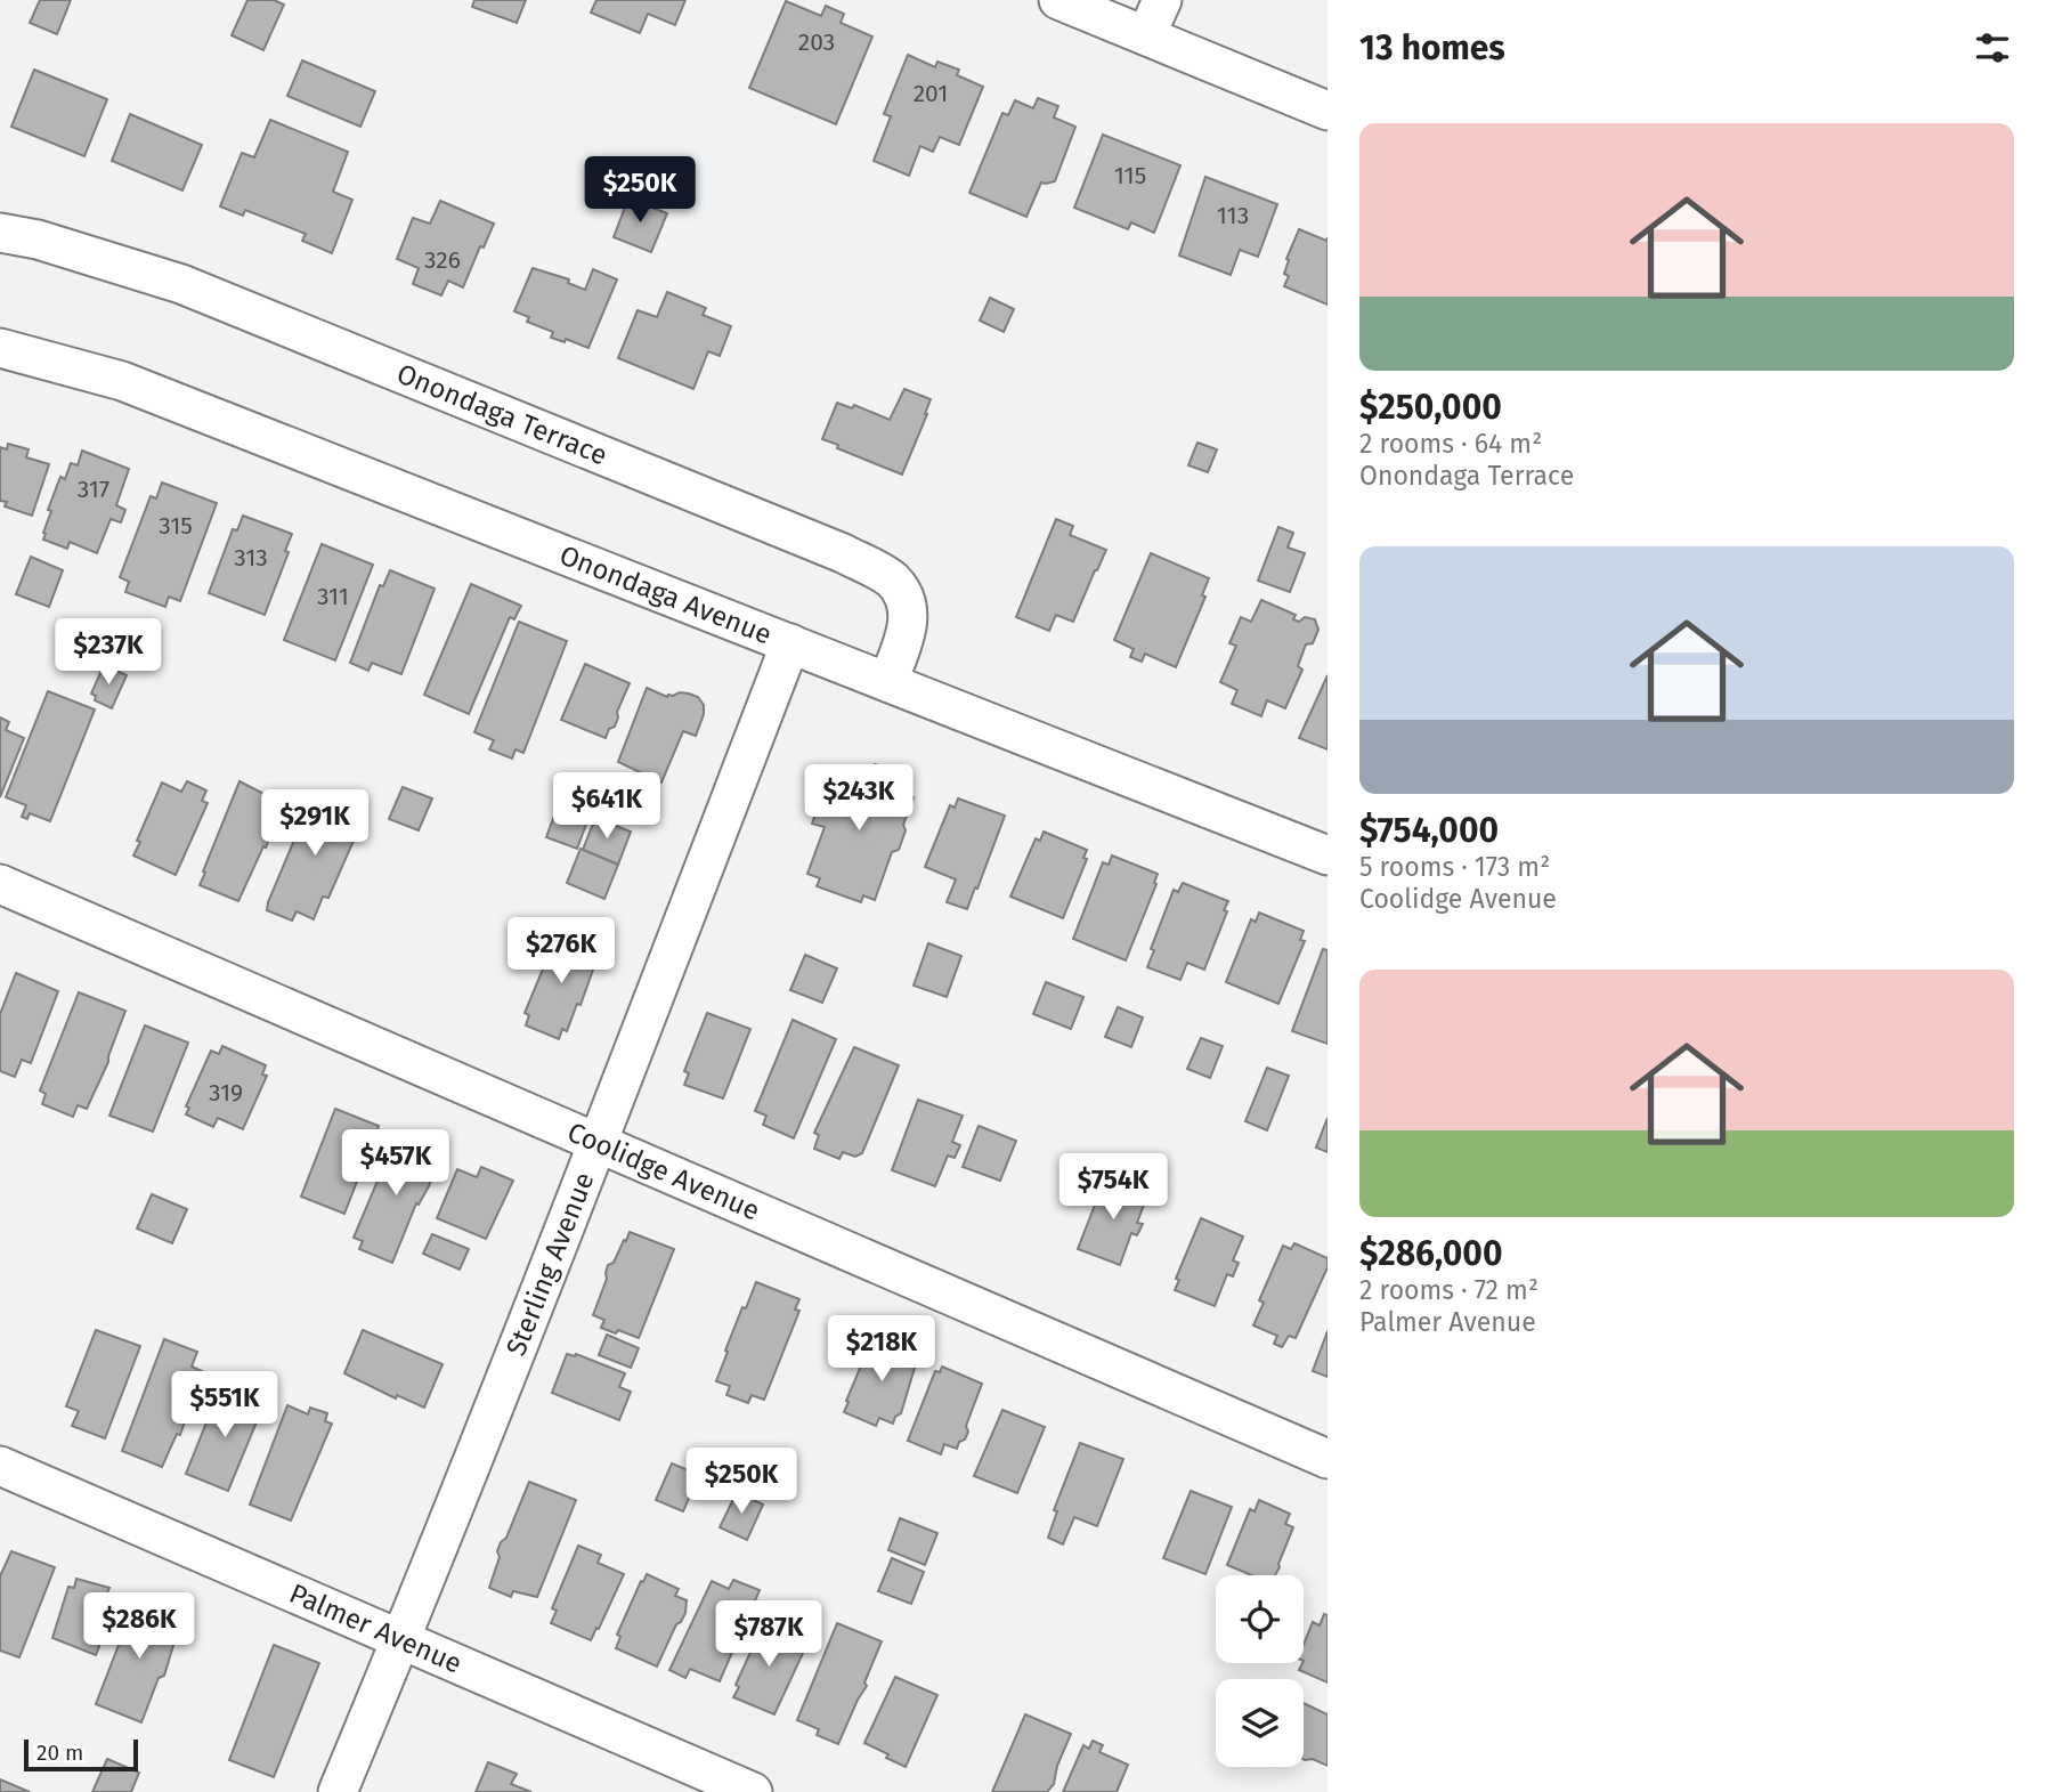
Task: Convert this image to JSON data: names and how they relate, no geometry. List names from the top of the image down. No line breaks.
{"streets":{"street":["Onondaga Terrace","Onondaga Avenue","Coolidge Avenue","Sterling Avenue","Palmer Avenue"]},"crossings":[["Onondaga Terrace","Onondaga Avenue"],["Onondaga Avenue","Sterling Avenue"],["Coolidge Avenue","Sterling Avenue"],["Sterling Avenue","Palmer Avenue"]],"house_numbers":["203","201","115","113","326","317","315","313","311","319"],"scale_bar":"20 m","page":{"heading":"13 homes","list":[{"name":"$250,000","note":"2 rooms · 64 m² · Onondaga Terrace"},{"name":"$754,000","note":"5 rooms · 173 m² · Coolidge Avenue"},{"name":"$286,000","note":"2 rooms · 72 m² · Palmer Avenue"}],"price":["$250K","$237K","$243K","$641K","$291K","$276K","$457K","$754K","$218K","$551K","$250K","$286K","$787K"],"scale":"20 m"}}
